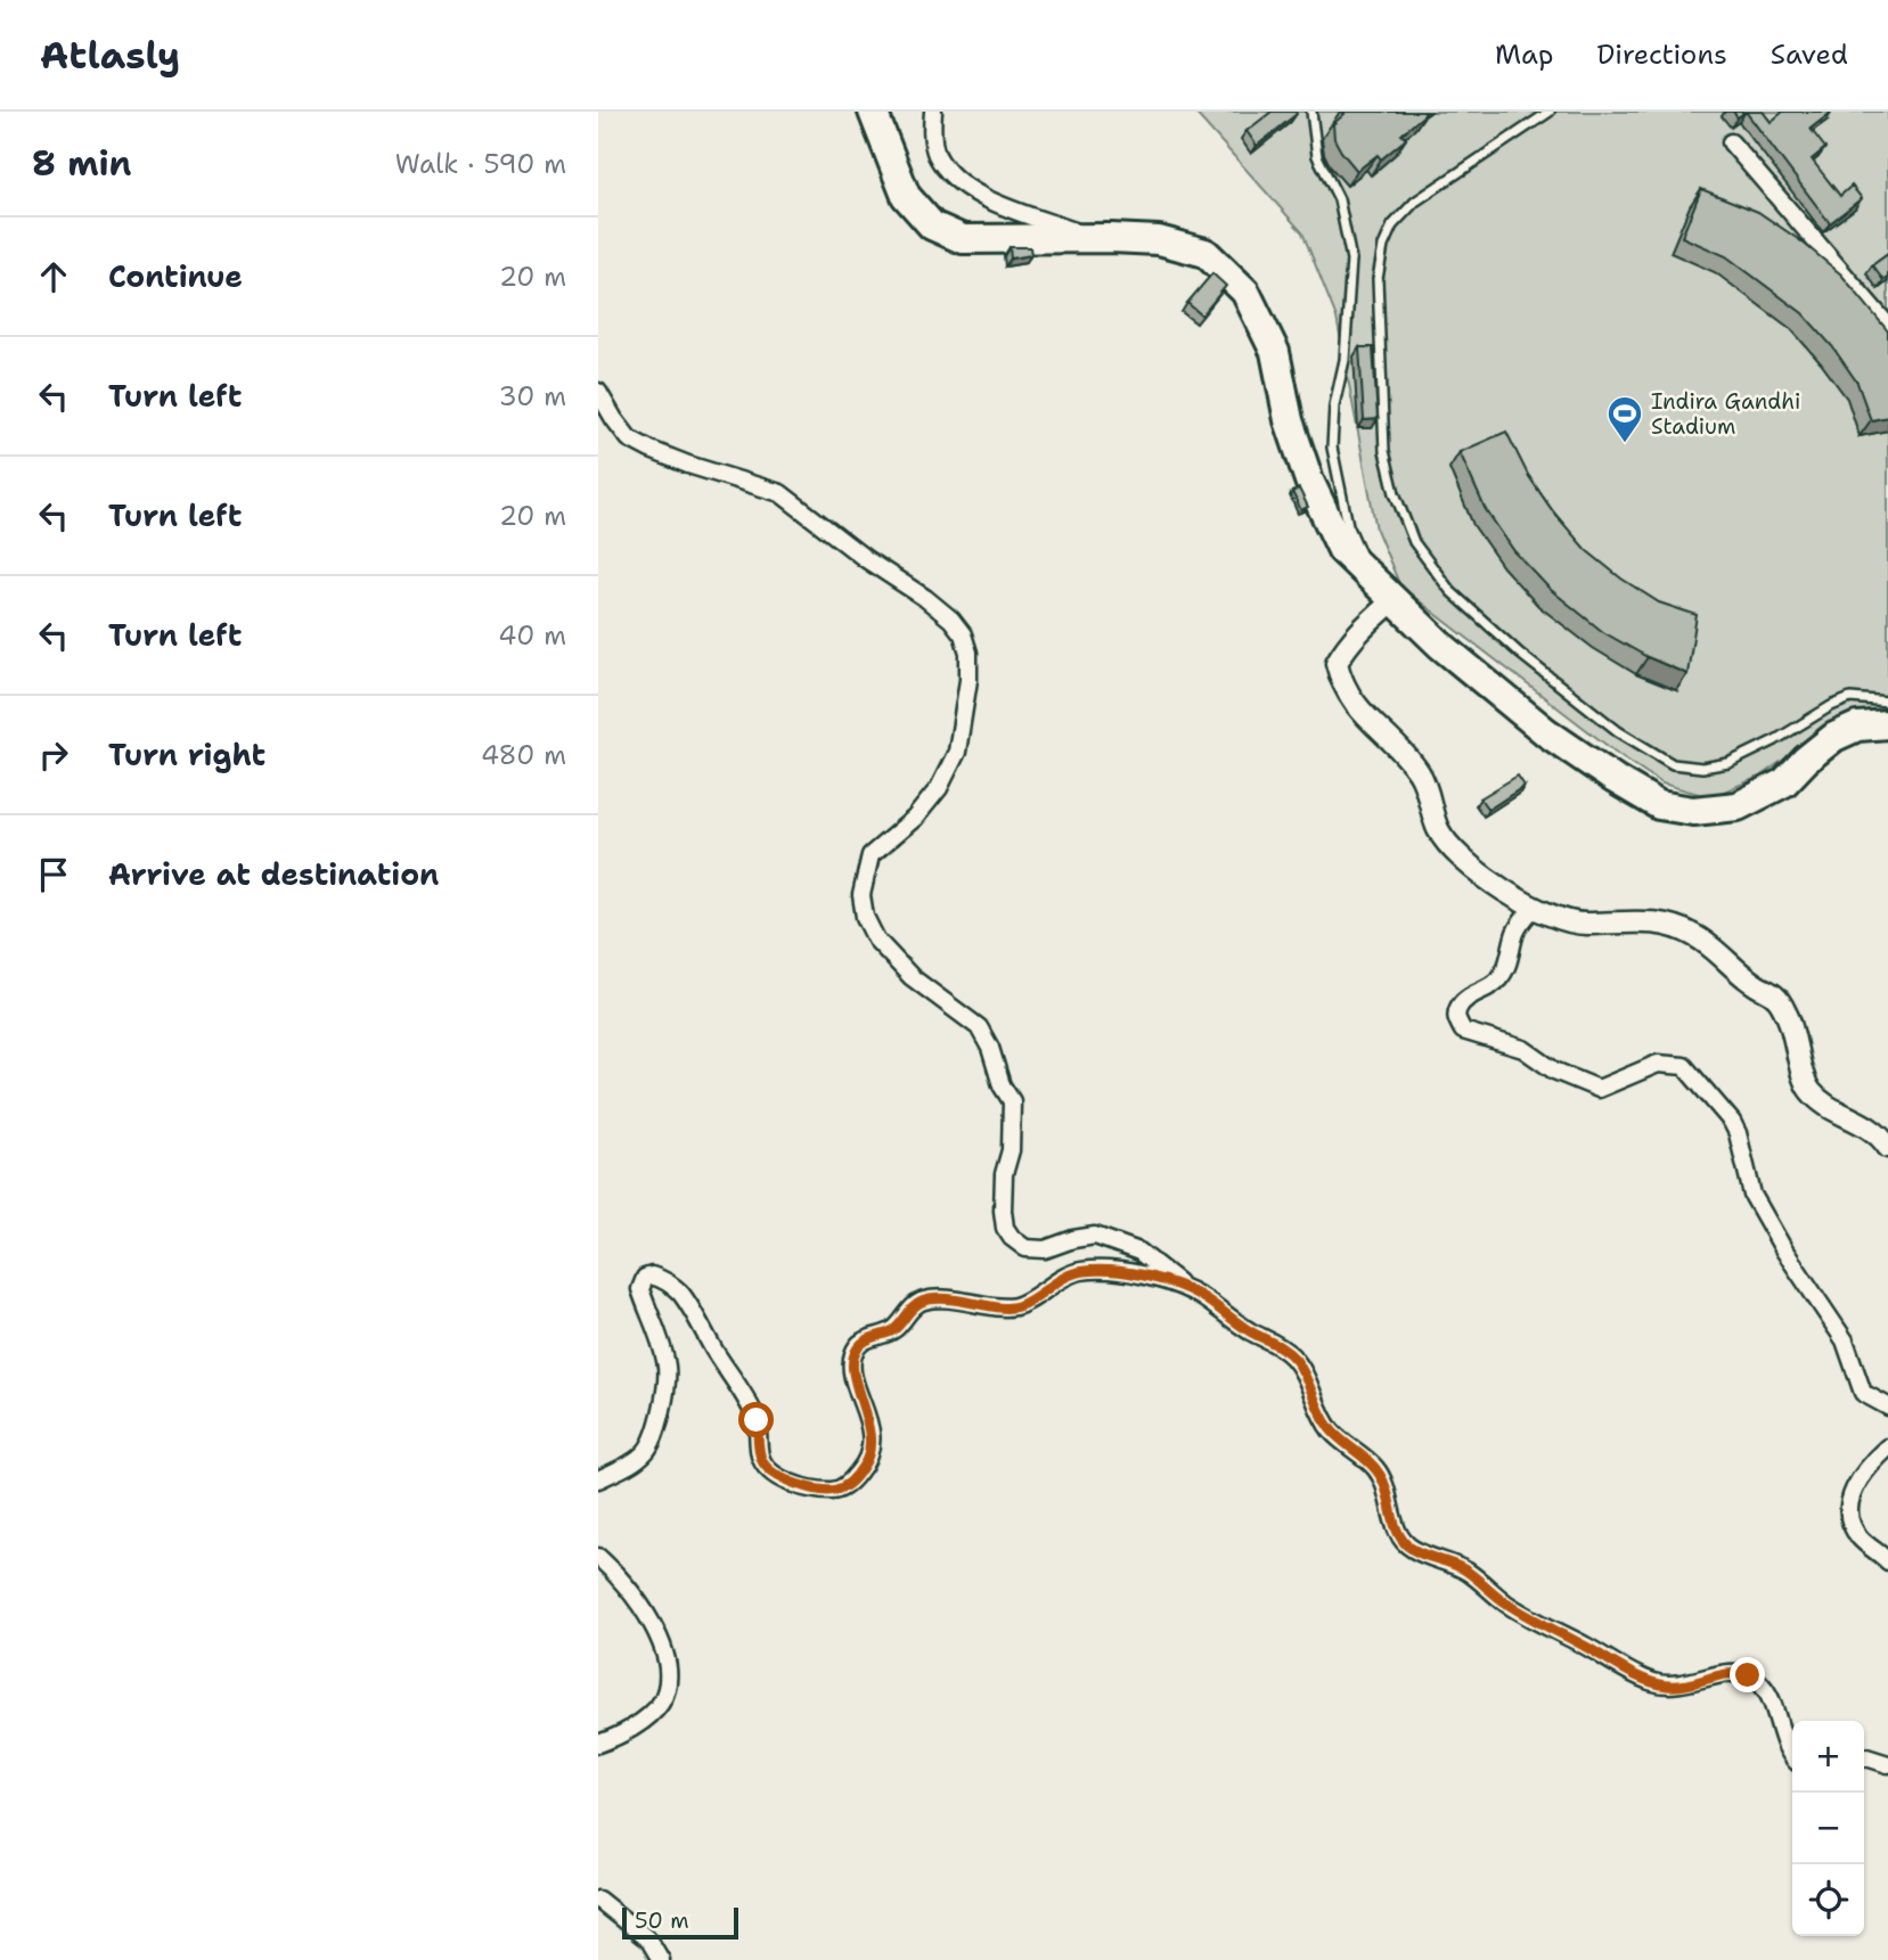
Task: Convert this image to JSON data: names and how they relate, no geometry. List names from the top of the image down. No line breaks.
{"places":{"sports":["Indira Gandhi Stadium"]},"scale_bar":"50 m","page":{"header":"Atlasly","nav":["Map","Directions","Saved"],"heading":["8 min","Walk · 590 m"],"list":[["Continue","20 m"],["Turn left","30 m"],["Turn left","20 m"],["Turn left","40 m"],["Turn right","480 m"],"Arrive at destination"],"map_buttons":["+","−"],"scale":"50 m"}}
